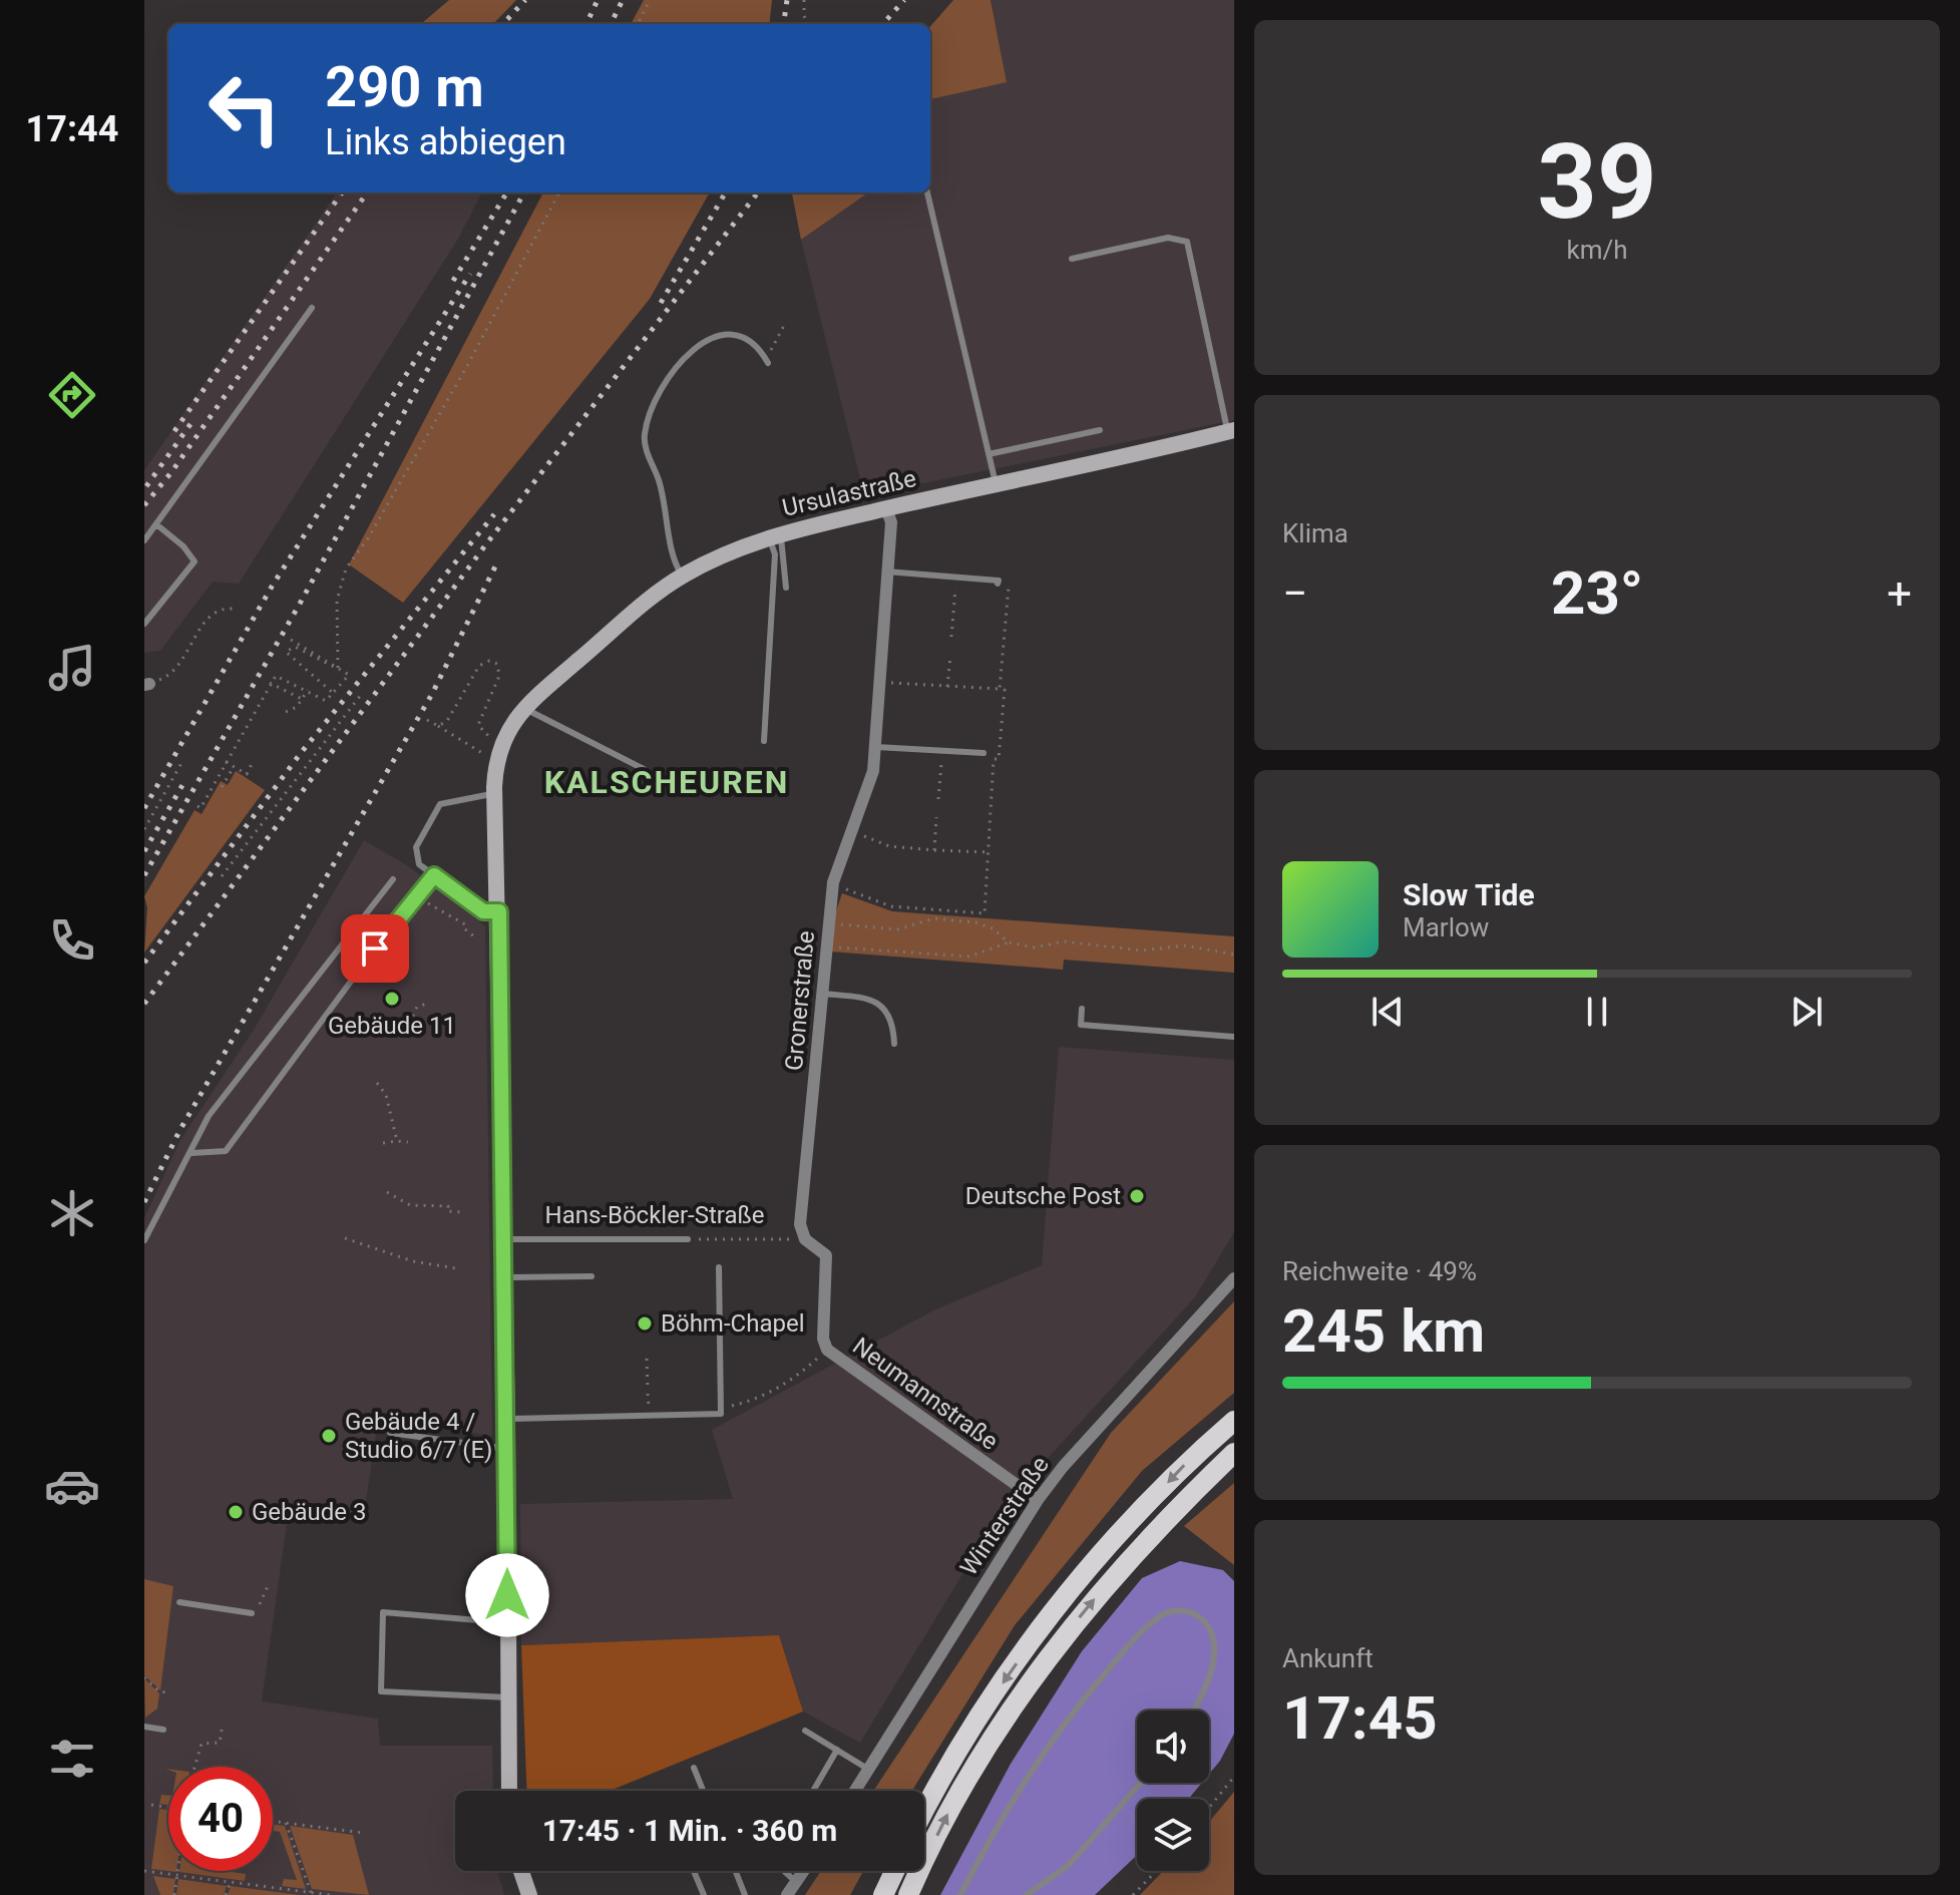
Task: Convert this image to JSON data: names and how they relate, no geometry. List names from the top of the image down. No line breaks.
{"streets":{"street":["Ursulastraße","Gronerstraße","Neumannstraße","Winterstraße"],"lane":["Hans-Böckler-Straße"]},"crossings":[["Ursulastraße","Gronerstraße"],["Gronerstraße","Hans-Böckler-Straße"],["Gronerstraße","Neumannstraße"],["Hans-Böckler-Straße","Neumannstraße"],["Neumannstraße","Winterstraße"]],"districts":["KALSCHEUREN"],"places":["Gebäude 11","Deutsche Post","Böhm-Chapel","Gebäude 4 / Studio 6/7 (E)","Gebäude 3"],"page":{"tabs":"17:44","tile":[["39","km/h"],"Klima",["Reichweite · 49%","245 km"],["Ankunft","17:45"]],"turn":["290 m","Links abbiegen"],"heat":["−","23°","+"],"song":["Slow Tide","Marlow"],"limit":"40","trip":"17:45 · 1 Min. · 360 m"}}
